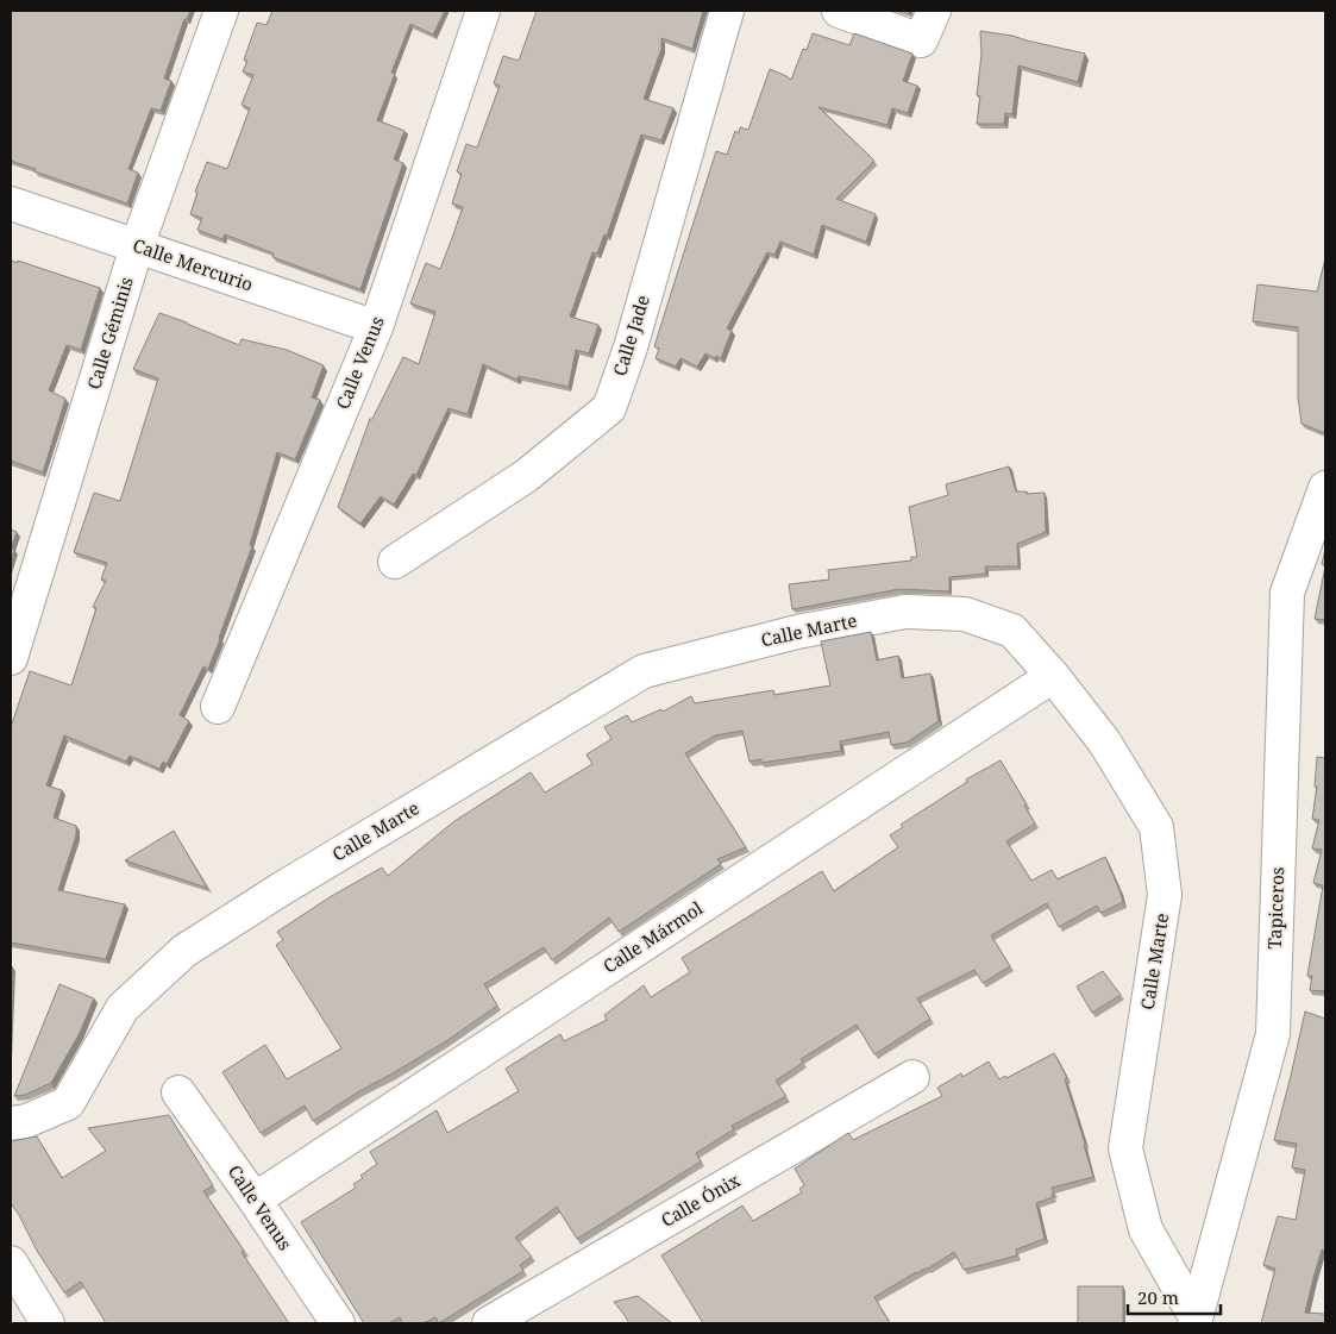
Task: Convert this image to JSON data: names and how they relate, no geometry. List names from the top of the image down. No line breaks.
{"streets":{"street":["Calle Mercurio","Calle Géminis","Calle Jade","Calle Venus","Calle Marte","Tapiceros","Calle Mármol","Calle Ónix"]},"crossings":[["Calle Mercurio","Calle Géminis"],["Calle Mercurio","Calle Venus"],["Calle Venus","Calle Mármol"],["Calle Marte","Tapiceros"],["Calle Marte","Calle Mármol"]],"scale_bar":"20 m"}
